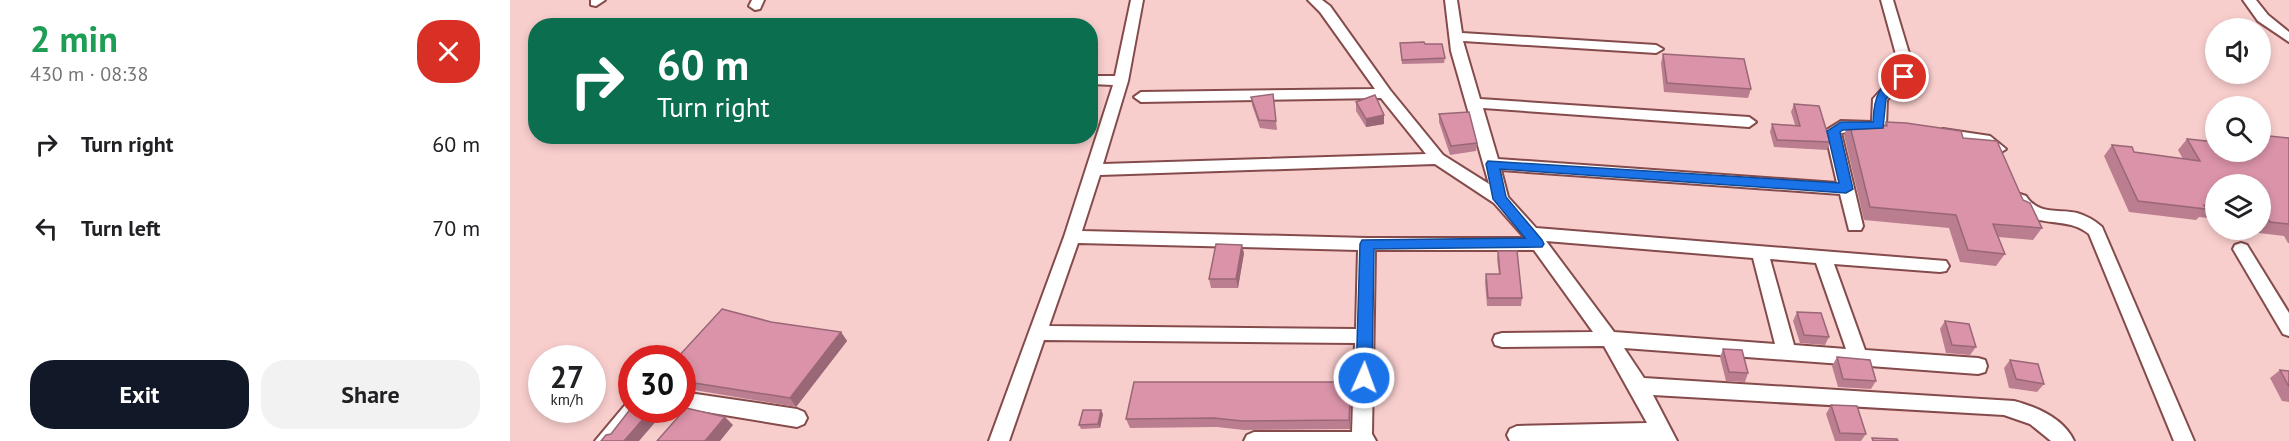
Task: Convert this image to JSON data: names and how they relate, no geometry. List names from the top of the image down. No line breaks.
{"page":{"heading":["2 min","430 m · 08:38"],"turn":["60 m","Turn right"],"list":[{"name":"Turn right","value":"60 m"},{"name":"Turn left","value":"70 m"}],"speed":"27 km/h","limit":"30","buttons":["Exit","Share"]}}
